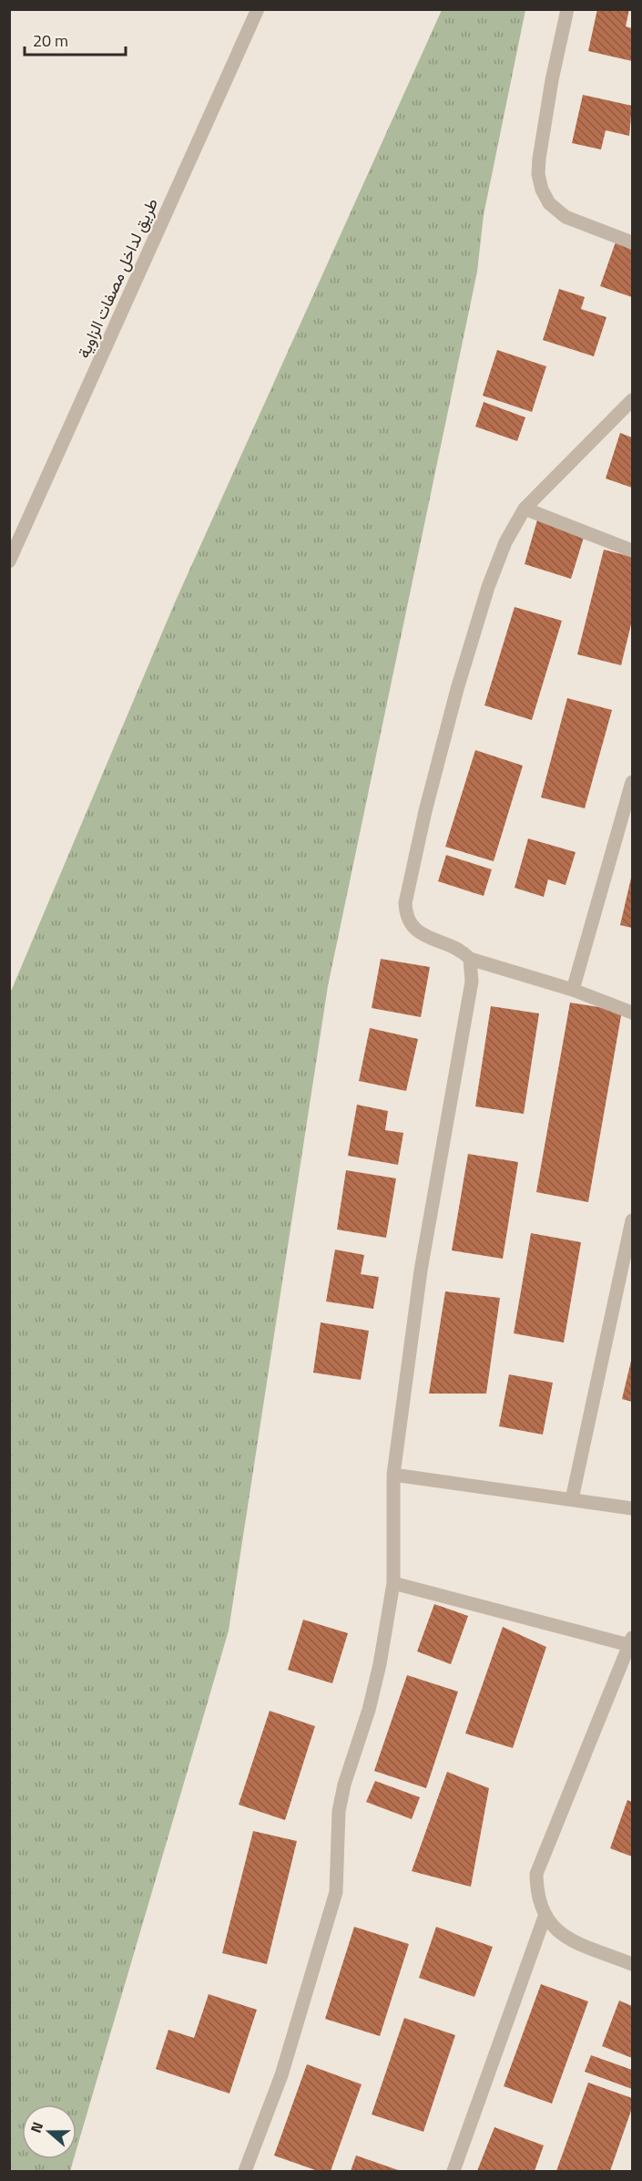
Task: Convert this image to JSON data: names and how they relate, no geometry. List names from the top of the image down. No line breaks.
{"streets":{"street":["طريق لداخل مصفات الزاوية"]},"scale_bar":"20 m","north":"left"}
